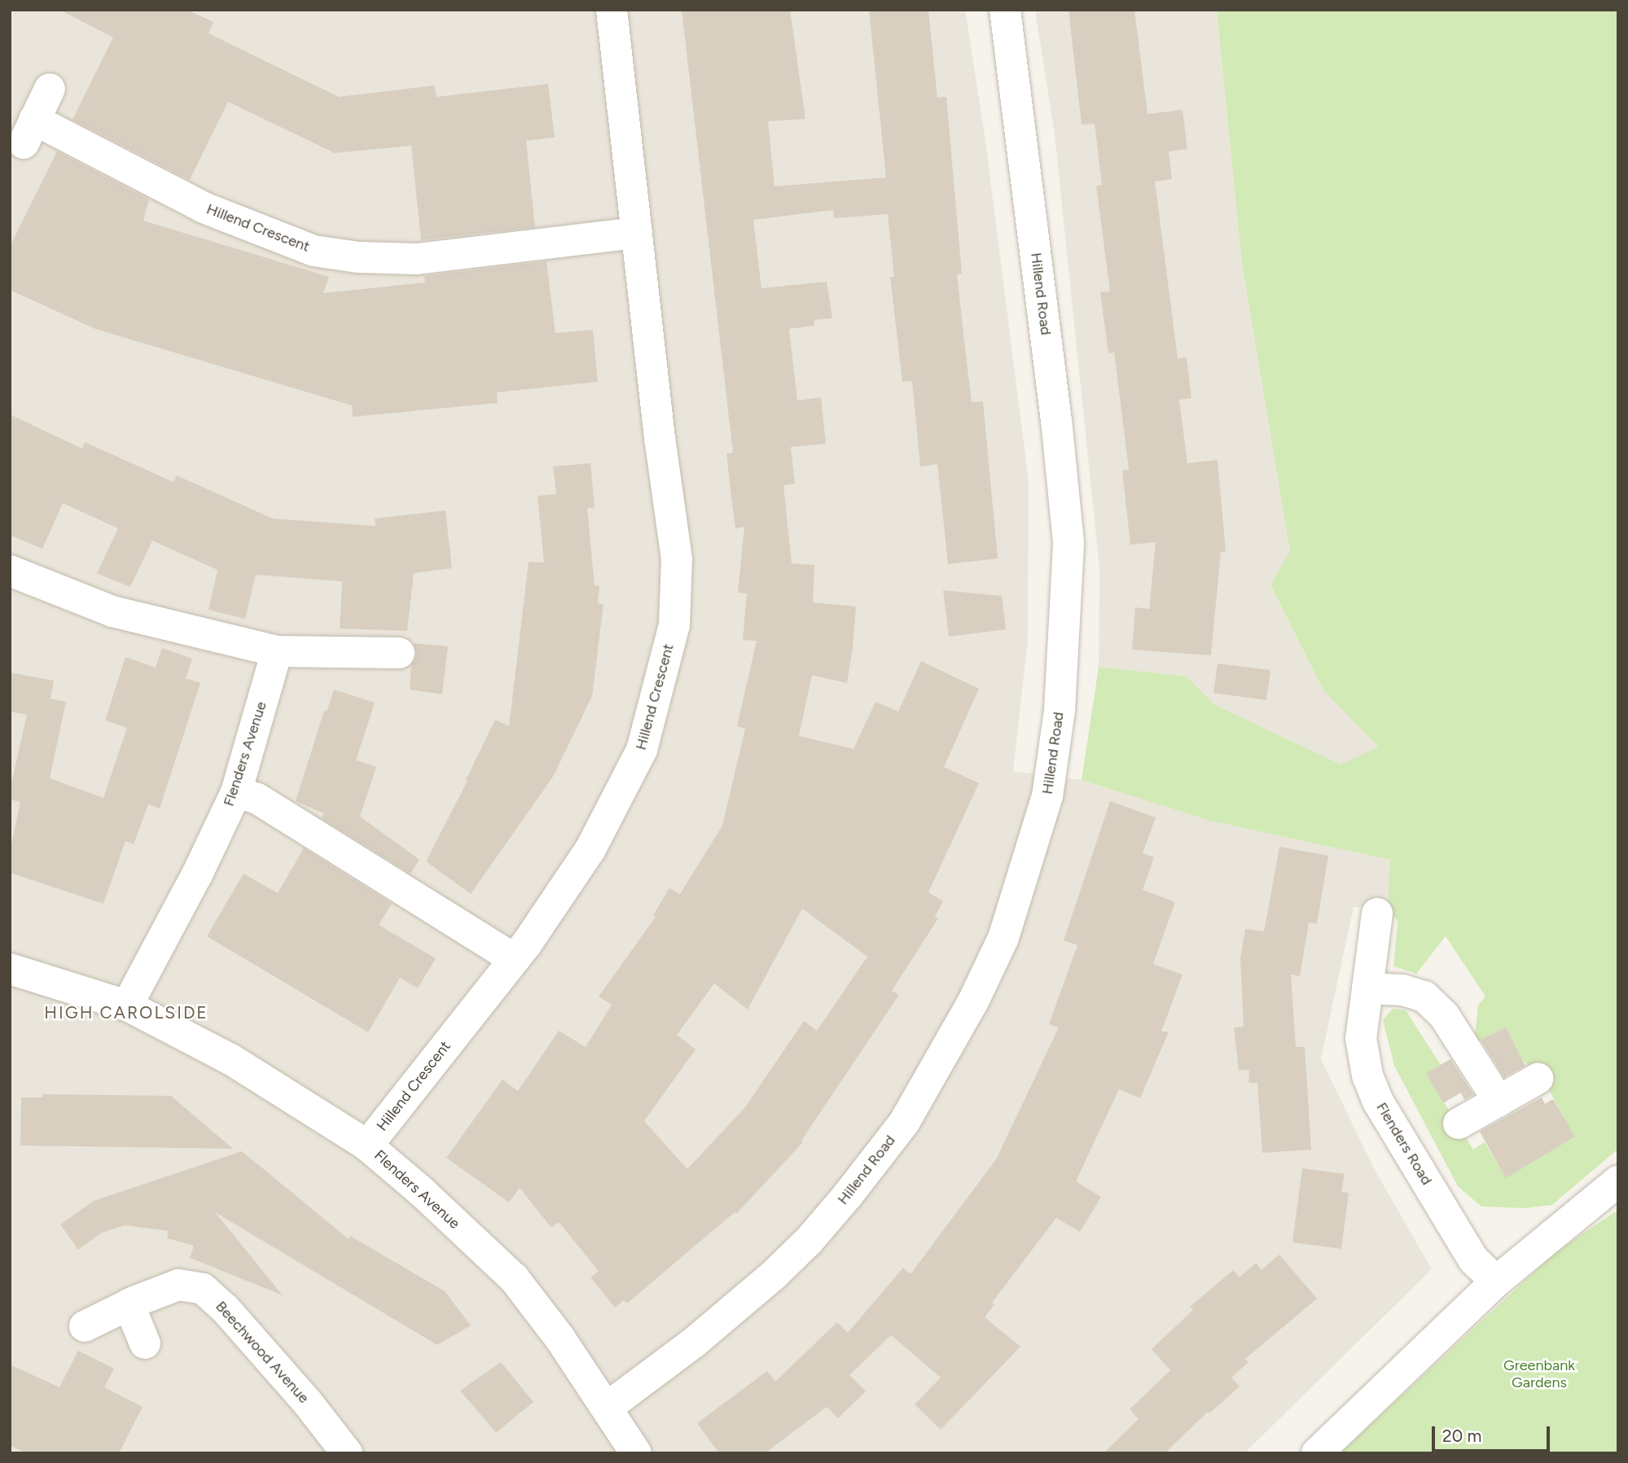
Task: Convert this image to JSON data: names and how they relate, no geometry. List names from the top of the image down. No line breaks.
{"streets":{"street":["Hillend Crescent","Hillend Road","Flenders Avenue","Flenders Road","Beechwood Avenue"]},"crossings":[["Hillend Crescent","Flenders Avenue"],["Hillend Road","Flenders Avenue"]],"districts":["HIGH CAROLSIDE"],"parks":["Greenbank Gardens"],"scale_bar":"20 m"}
